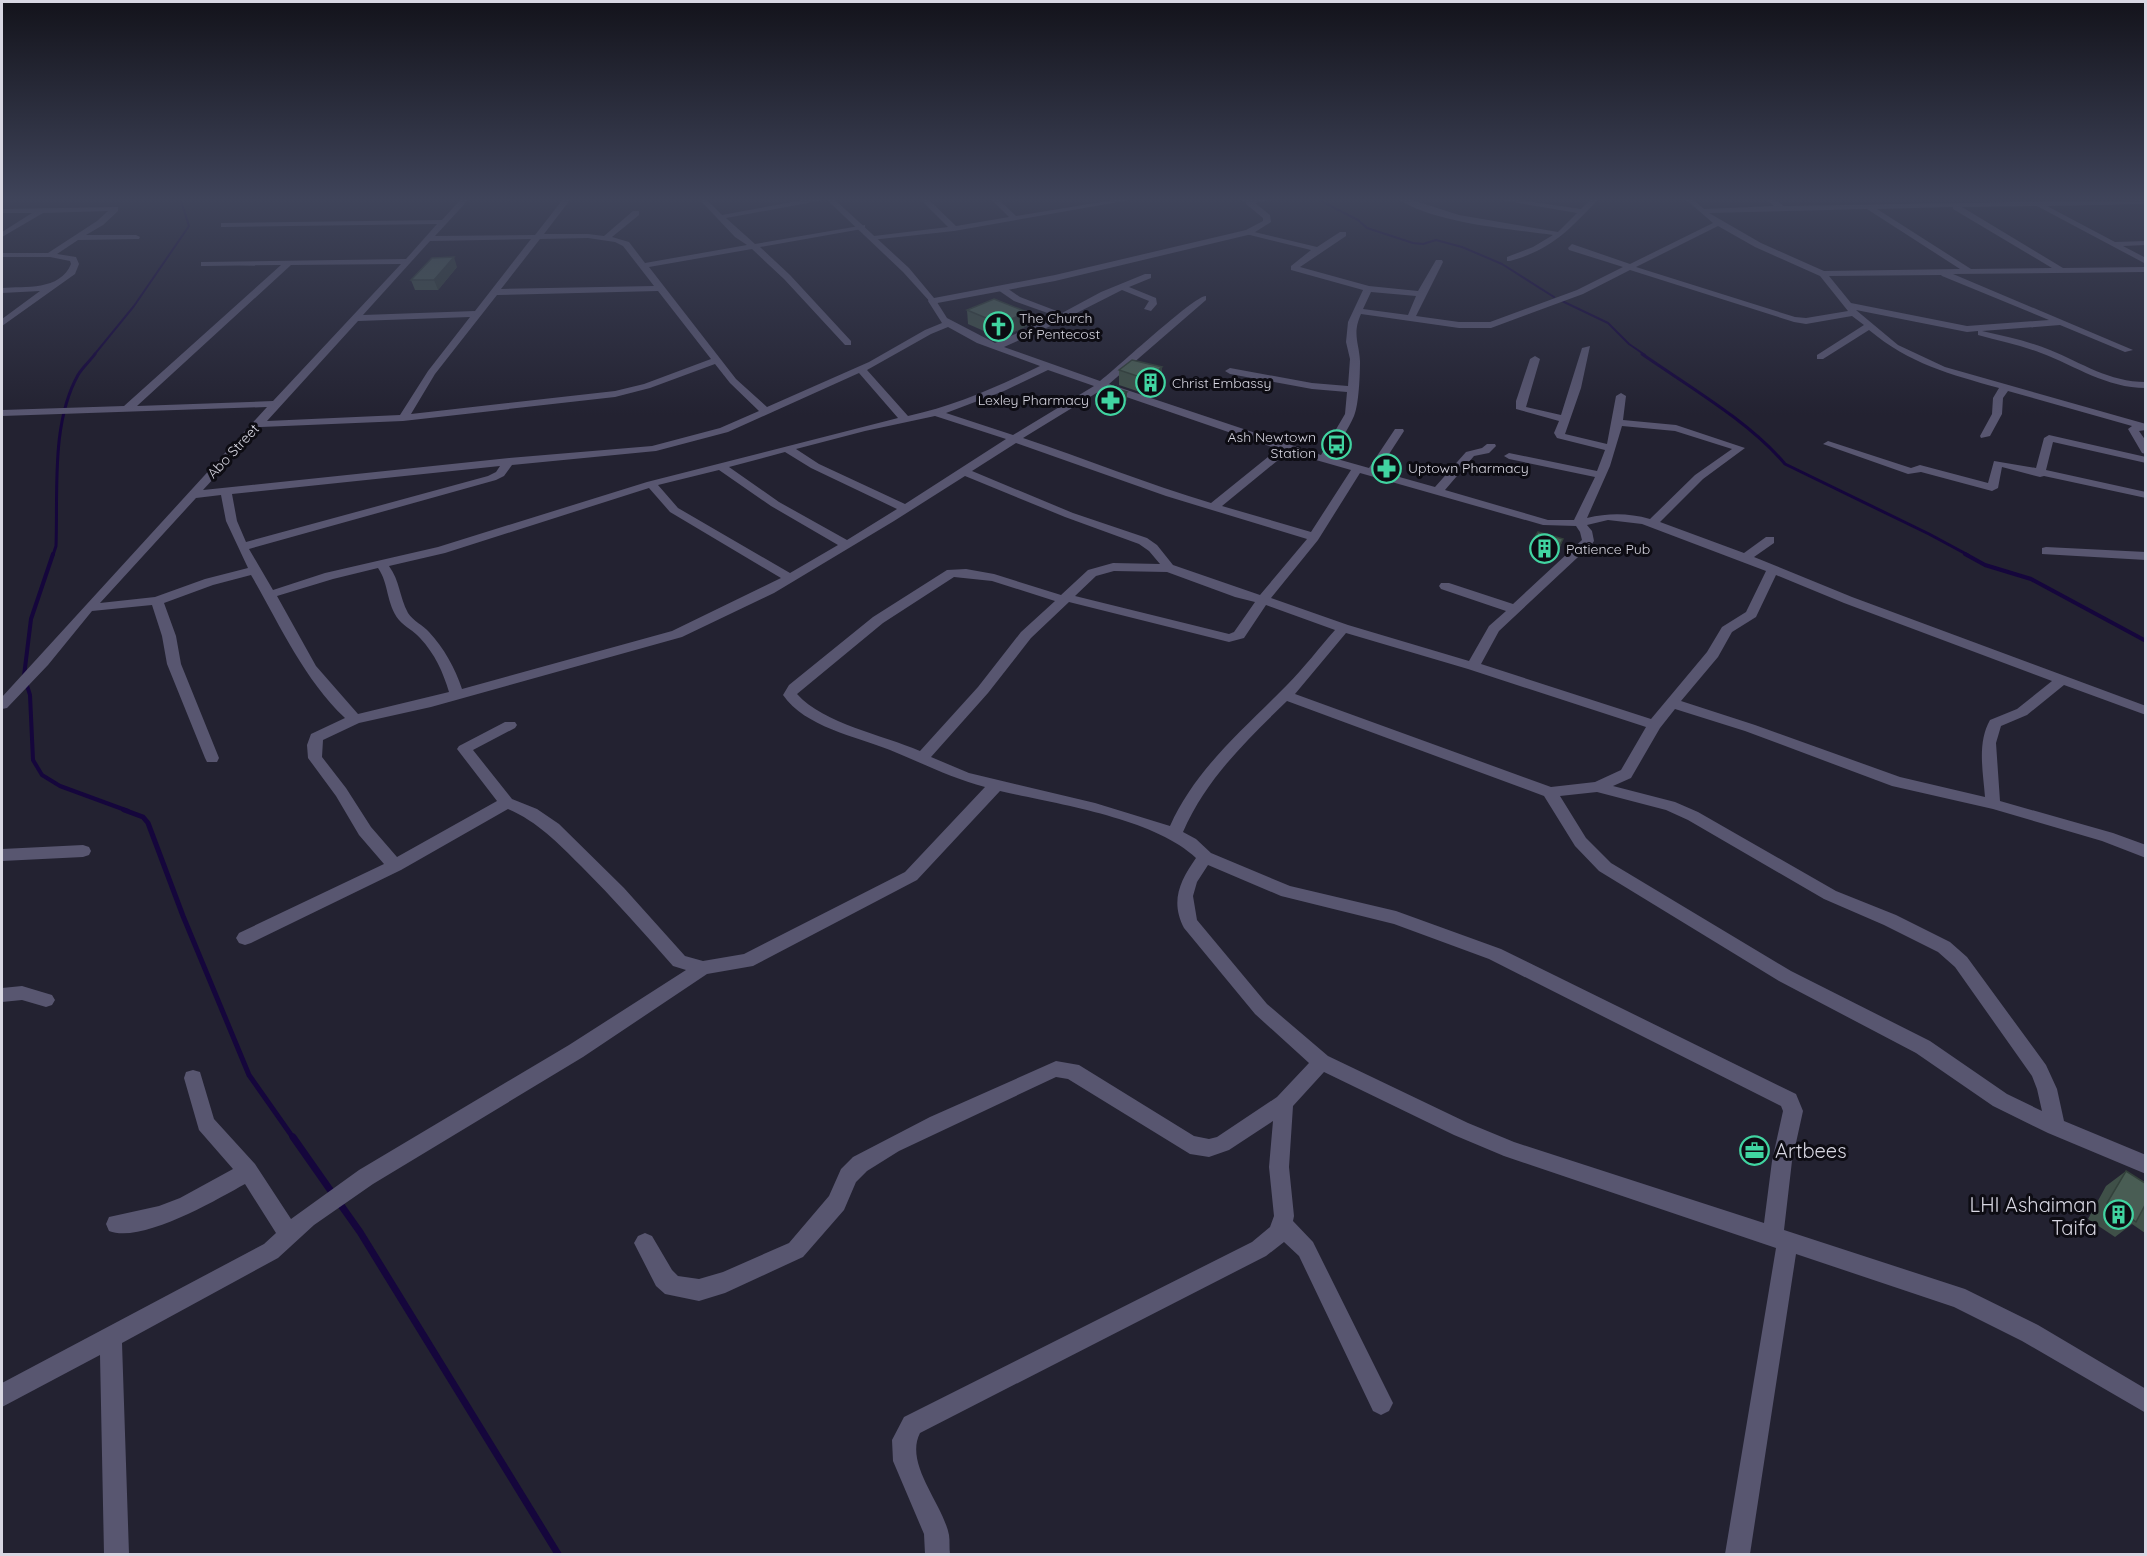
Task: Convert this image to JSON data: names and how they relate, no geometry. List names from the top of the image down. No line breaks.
{"streets":{"street":["Abo Street"]},"places":{"church":["The Church of Pentecost"],"building":["Christ Embassy","Patience Pub","LHI Ashaiman Taifa"],"pharmacy":["Lexley Pharmacy","Uptown Pharmacy"],"bus stop":["Ash Newtown Station"],"office":["Artbees"]}}
